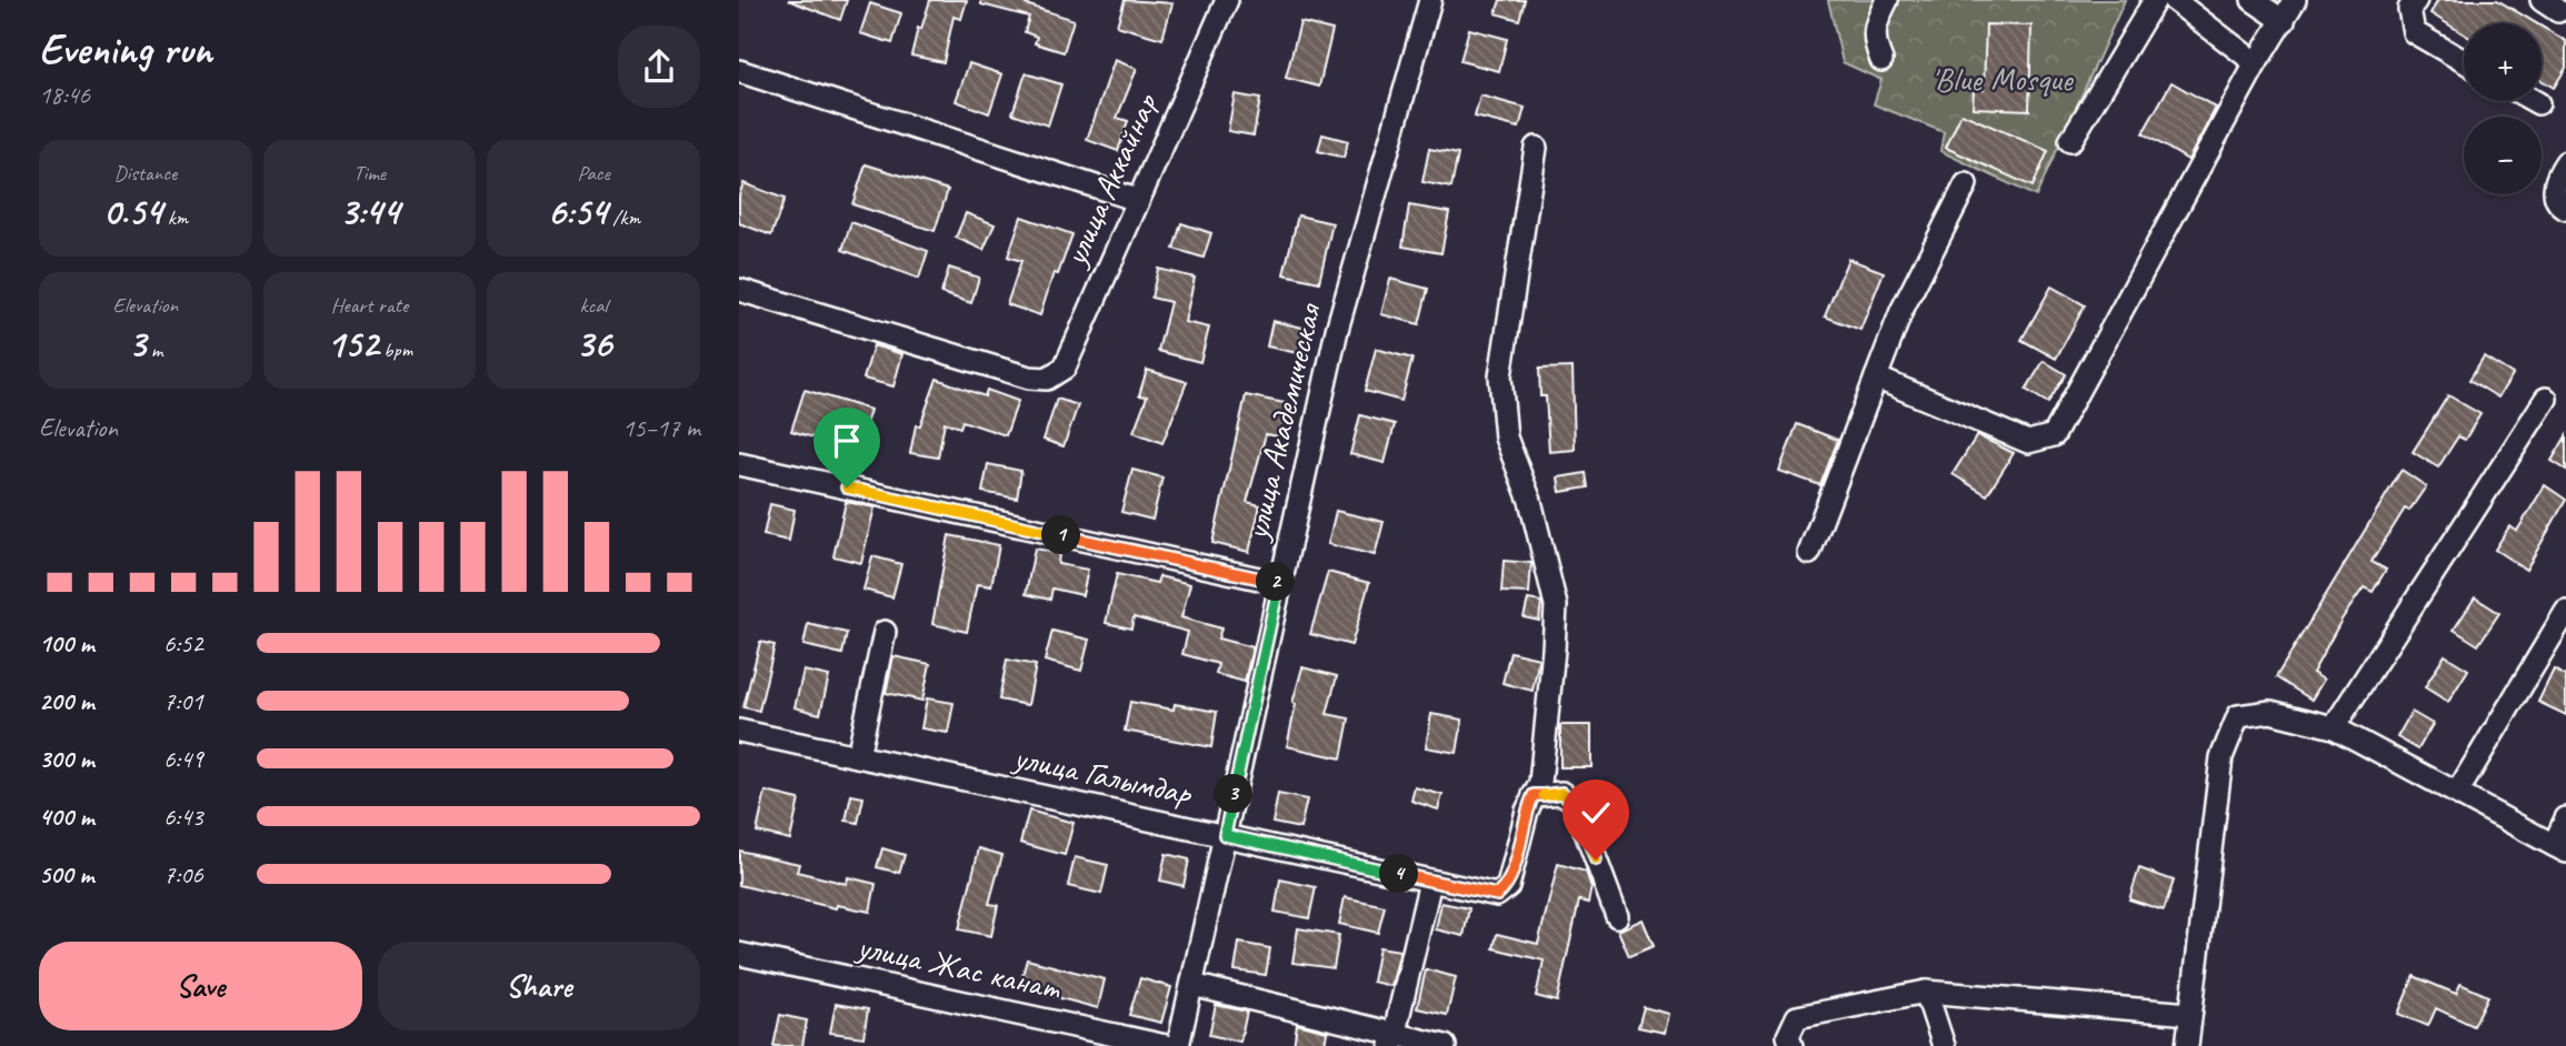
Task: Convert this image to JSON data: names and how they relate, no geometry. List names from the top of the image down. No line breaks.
{"streets":{"street":["улица Аккайнар","улица Академическая","улица Галымдар","улица Жас канат"]},"crossings":[["улица Академическая","улица Галымдар"]],"parks":["'Blue Mosque"],"page":{"heading":["Evening run","18:46"],"map_buttons":["+","−"],"stats":[["Distance","0.54 km"],["Time","3:44"],["Pace","6:54 /km"],["Elevation","3 m"],["Heart rate","152 bpm"],["kcal","36"]],"chart":["Elevation","15–17 m"],"pins":["1","2","3","4"],"list":[{"name":"100 m","note":"6:52"},{"name":"200 m","note":"7:01"},{"name":"300 m","note":"6:49"},{"name":"400 m","note":"6:43"},{"name":"500 m","note":"7:06"}],"buttons":["Save","Share"]}}
